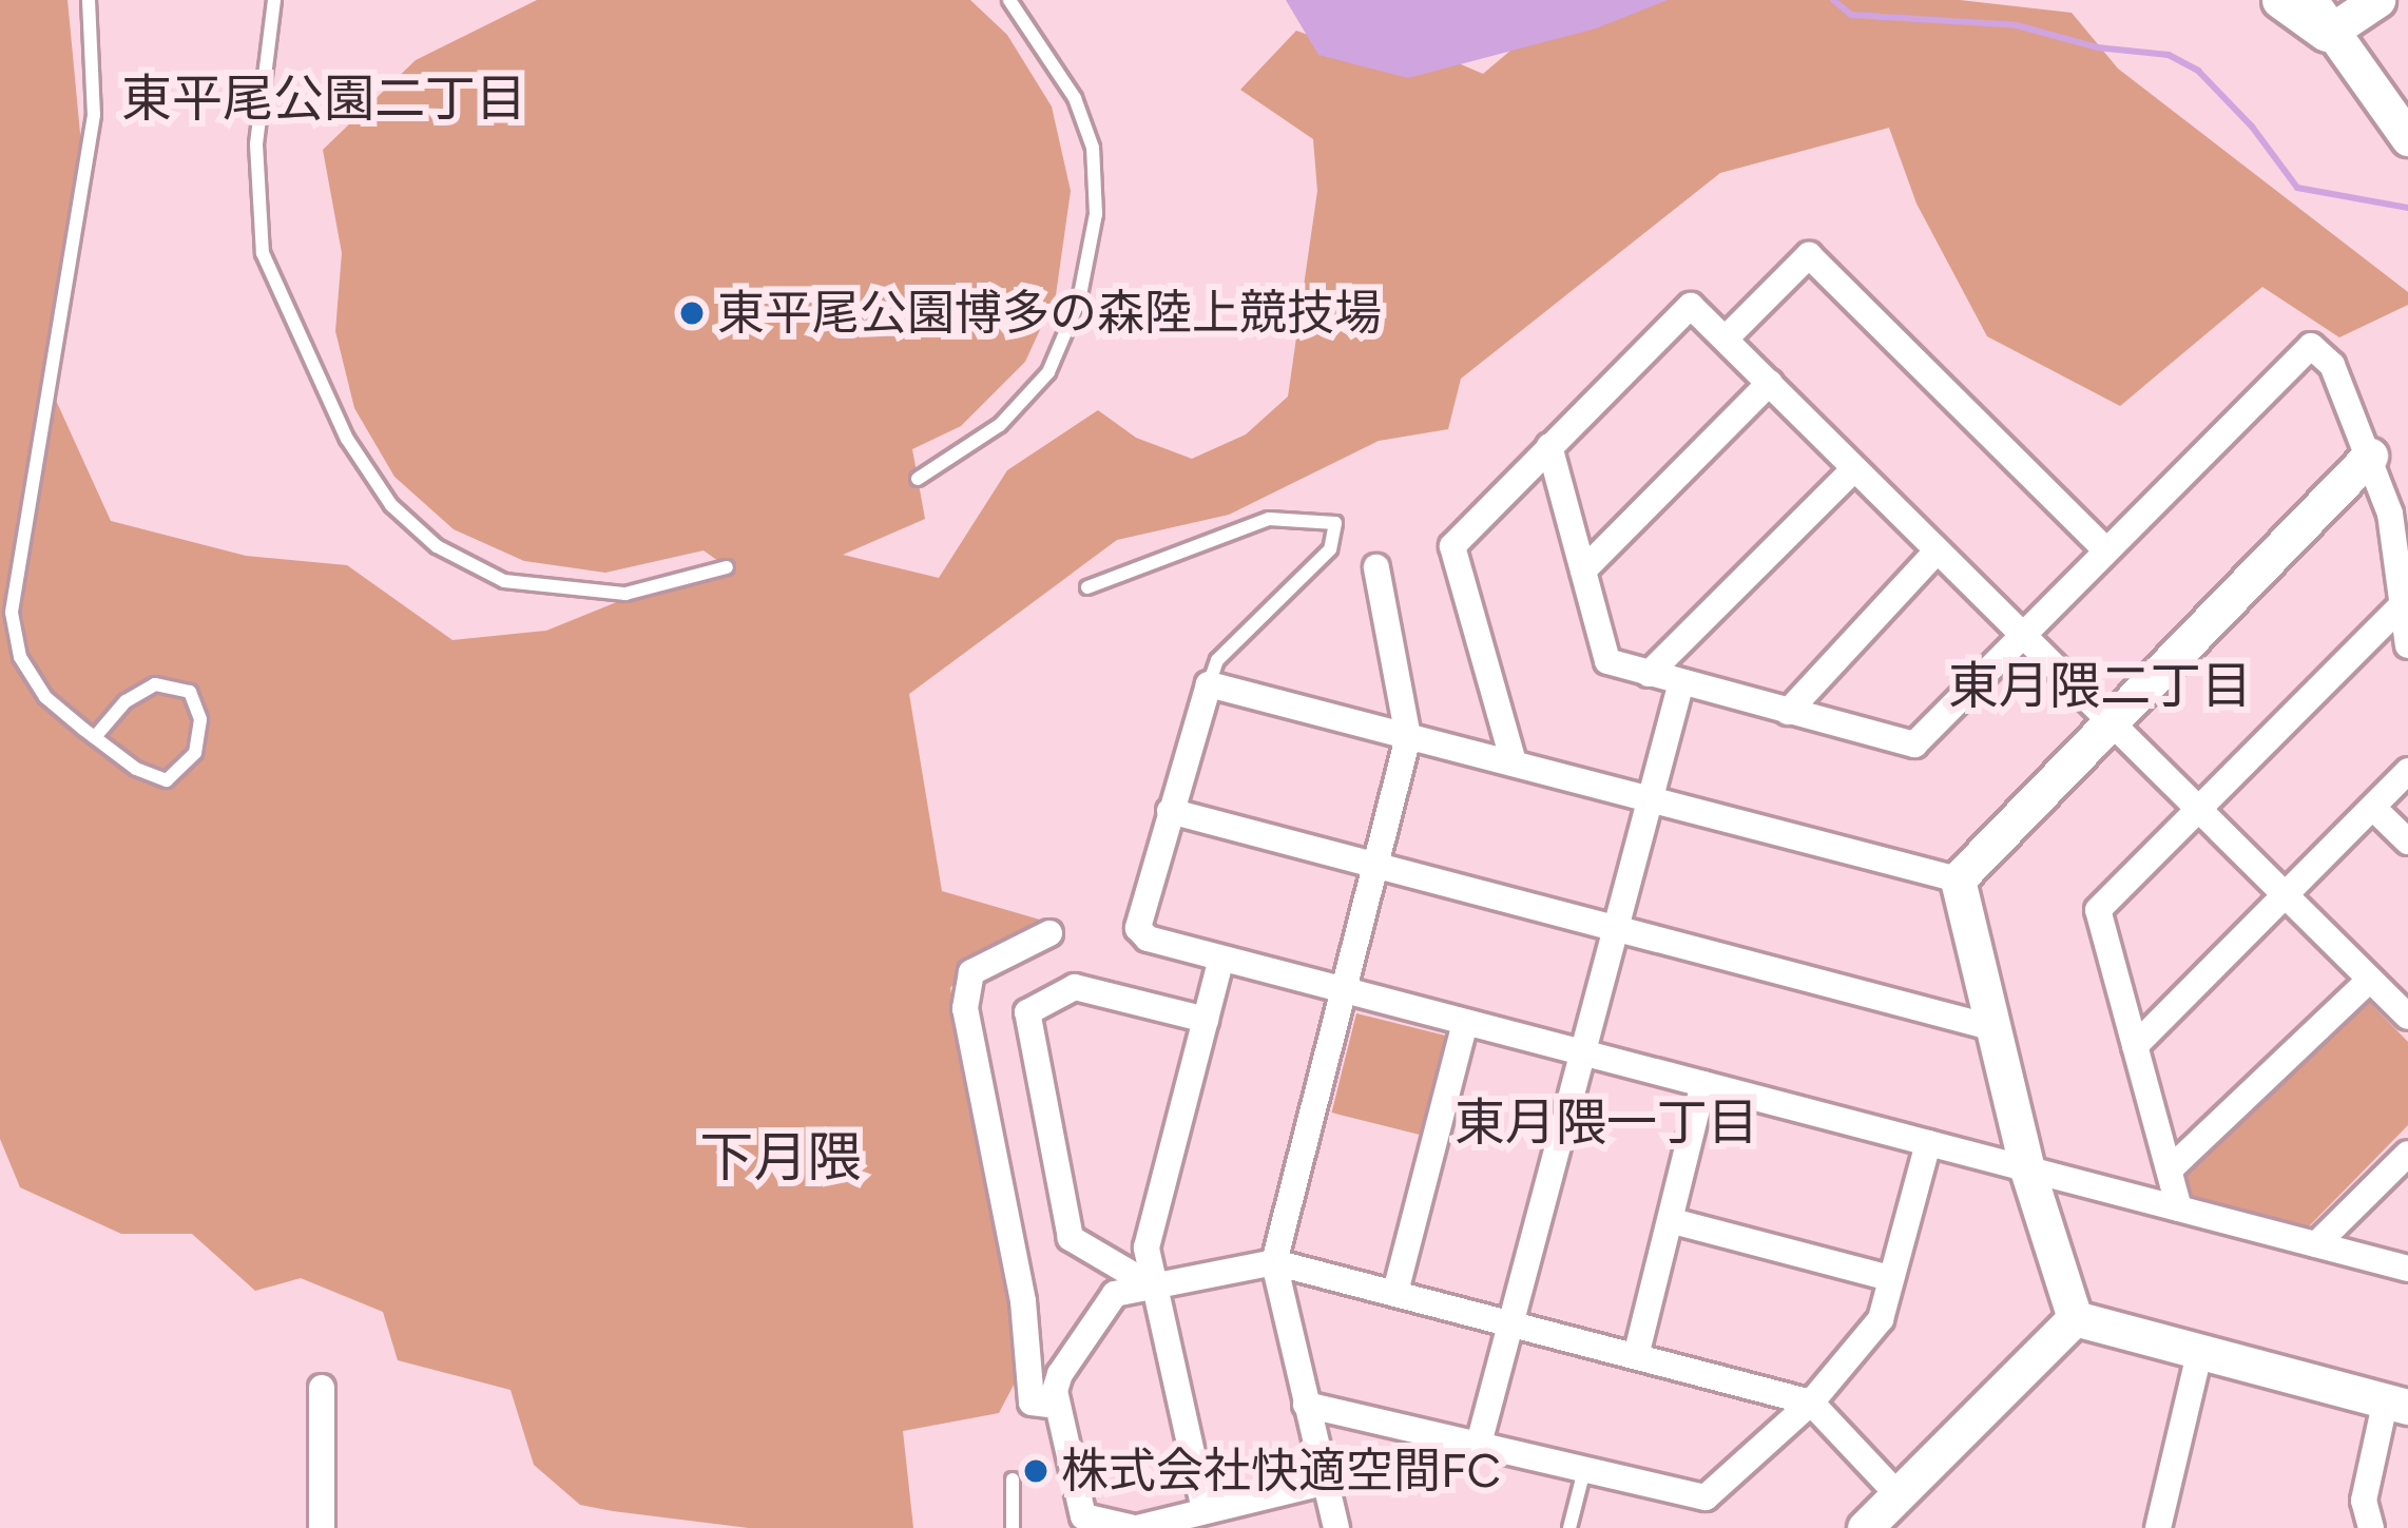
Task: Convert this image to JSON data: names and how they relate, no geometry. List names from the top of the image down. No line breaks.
{"districts":["東平尾公園二丁目","東月隈二丁目","東月隈一丁目","下月隈"],"places":["東平尾公園博多の森陸上競技場","株式会社快適空間FC"]}
